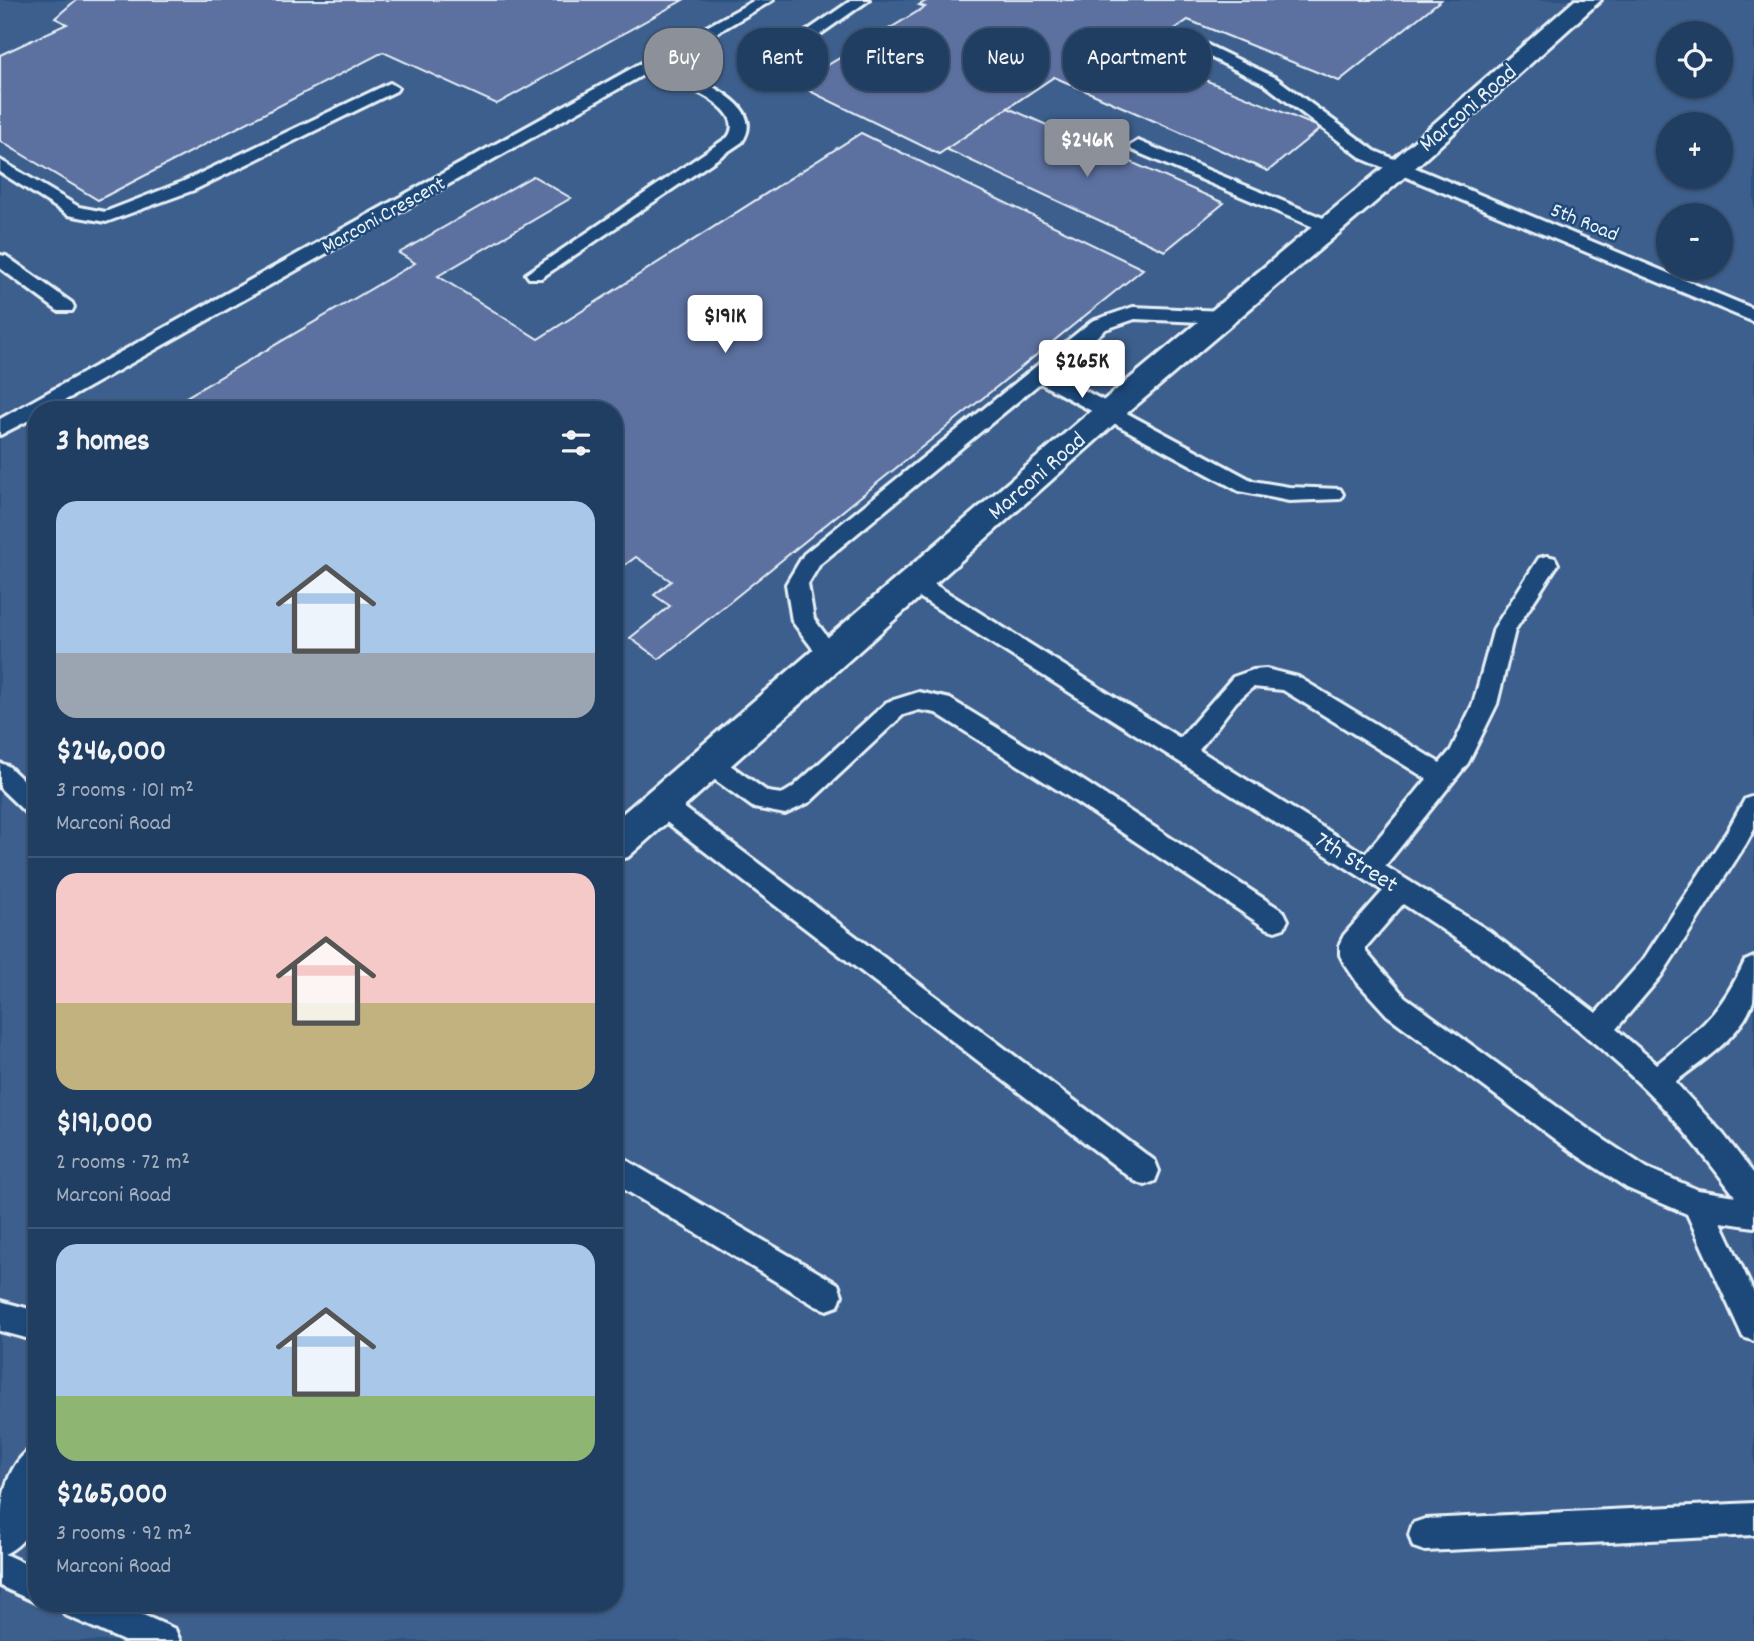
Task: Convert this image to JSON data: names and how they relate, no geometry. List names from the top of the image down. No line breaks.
{"streets":{"street":["Marconi Road"],"lane":["Marconi Crescent","5th Road","7th Street"]},"crossings":[["Marconi Road","5th Road"],["Marconi Road","7th Street"]],"page":{"map_buttons":["+","−"],"chip":["Buy","Rent","Filters","New","Apartment"],"price":["$246K","$191K","$265K"],"heading":"3 homes","list":[{"name":"$246,000","note":"3 rooms · 101 m² · Marconi Road"},{"name":"$191,000","note":"2 rooms · 72 m² · Marconi Road"},{"name":"$265,000","note":"3 rooms · 92 m² · Marconi Road"}]}}
